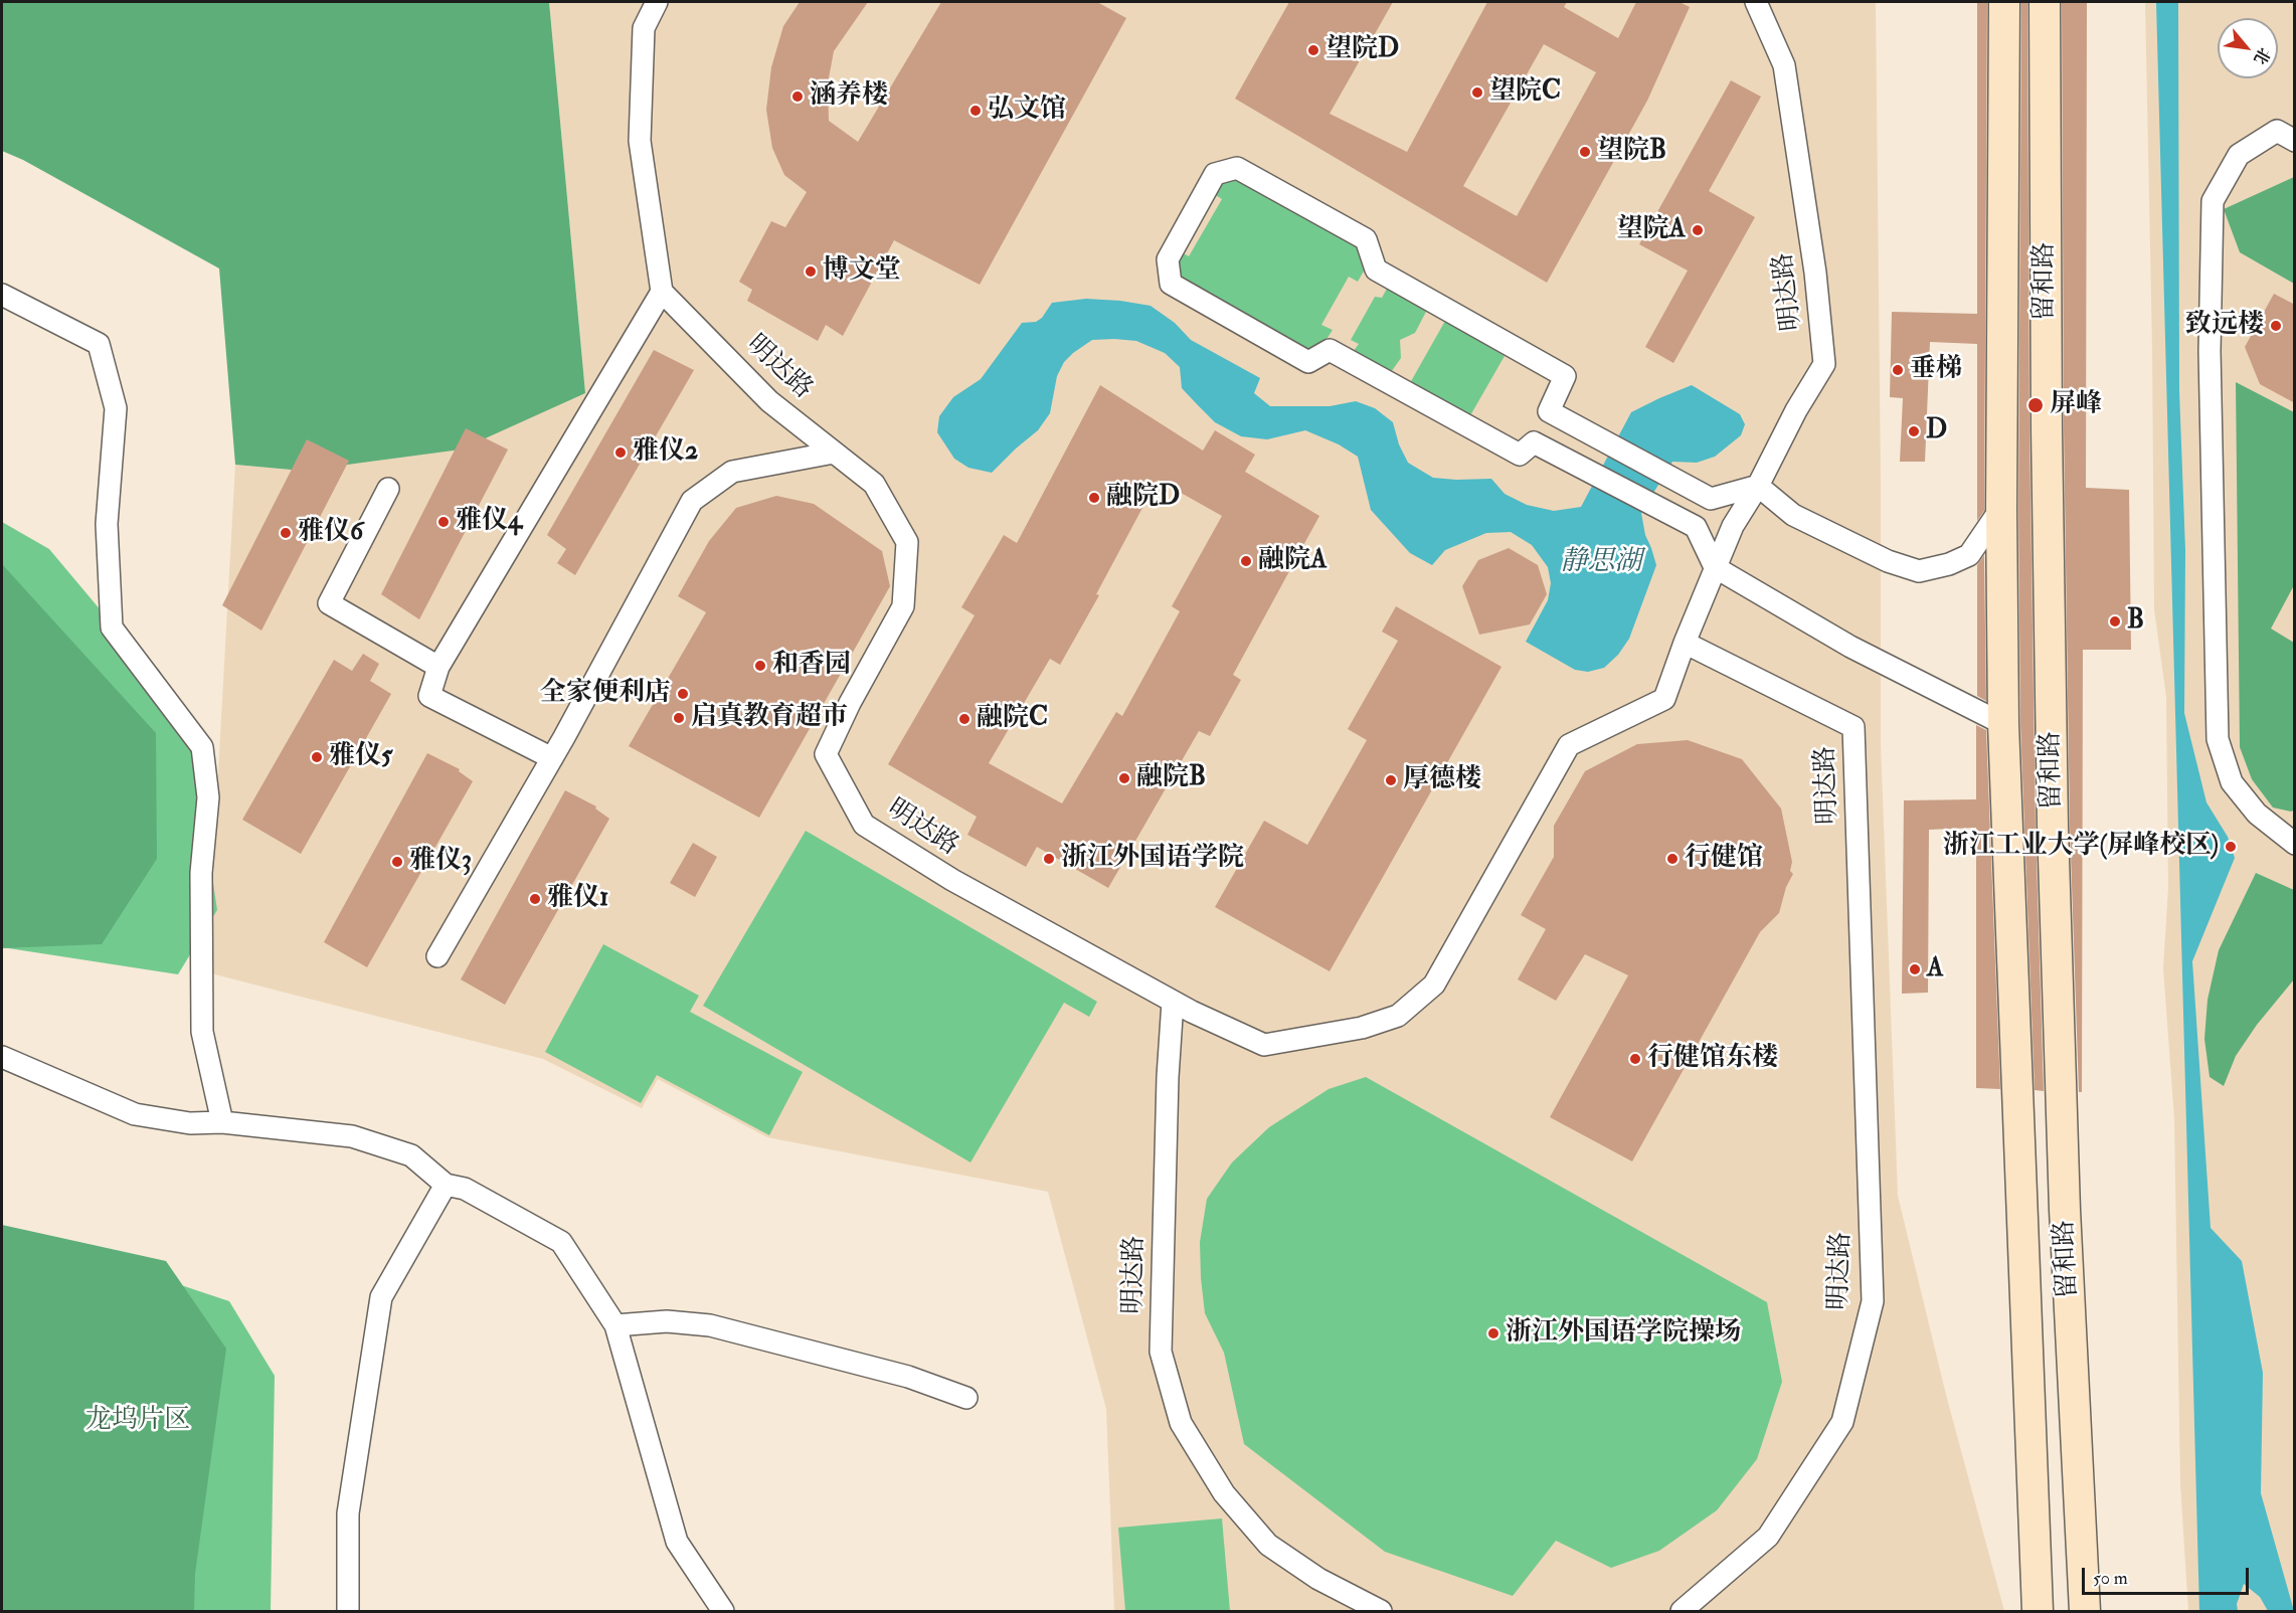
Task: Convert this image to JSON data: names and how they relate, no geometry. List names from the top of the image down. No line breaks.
{"streets":{"main road":["留和路"],"street":["明达路"]},"water":["静思湖"],"parks":["龙坞片区"],"places":["望院D","望院C","涵养楼","弘文馆","望院B","望院A","博文堂","致远楼","垂梯","屏峰","D","雅仪2","融院D","雅仪4","雅仪6","融院A","B","和香园","全家便利店","启真教育超市","融院C","雅仪5","融院B","厚德楼","浙江工业大学(屏峰校区)","浙江外国语学院","行健馆","雅仪3","雅仪1","A","行健馆东楼","浙江外国语学院操场"],"scale_bar":"50 m","north":"bottom right"}
